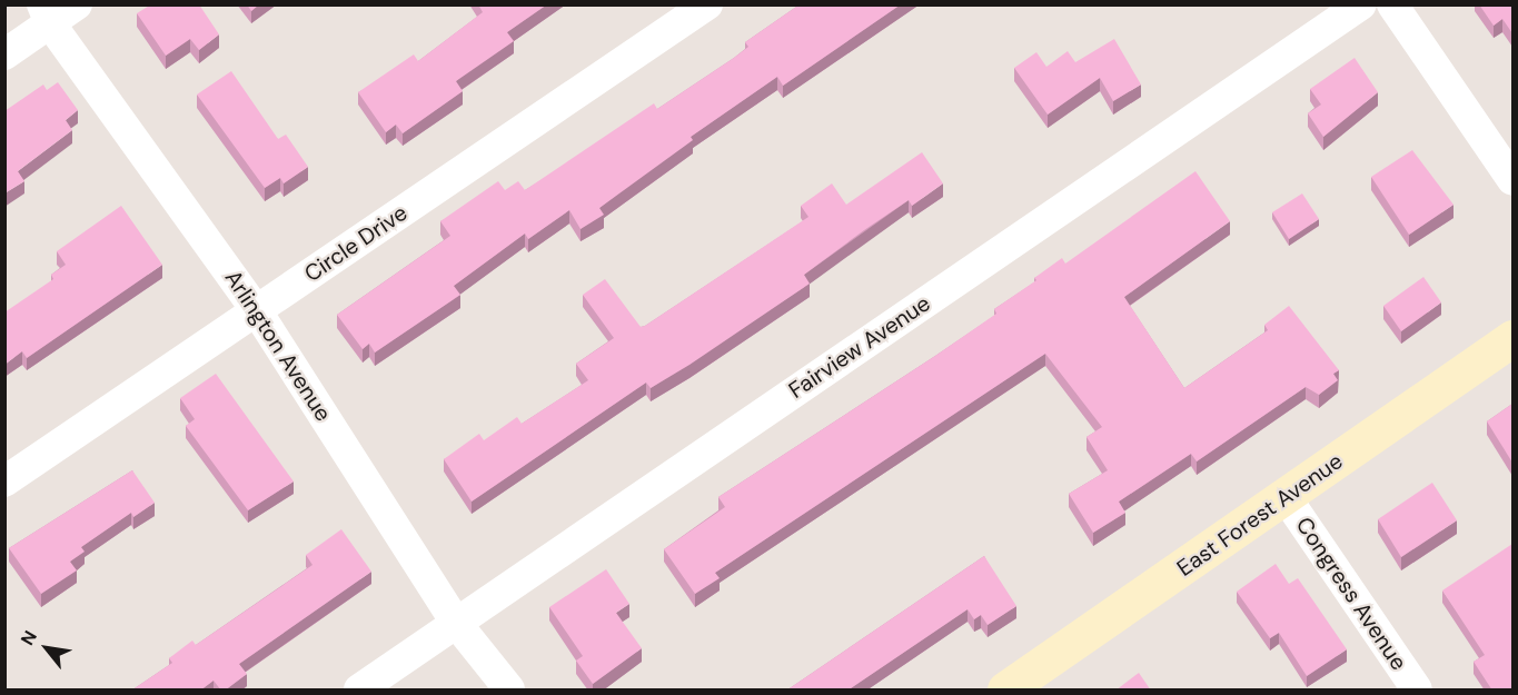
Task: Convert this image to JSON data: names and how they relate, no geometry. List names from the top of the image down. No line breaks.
{"streets":{"street":["Circle Drive","Arlington Avenue","Fairview Avenue","East Forest Avenue","Congress Avenue"]},"crossings":[["Circle Drive","Arlington Avenue"],["Arlington Avenue","Fairview Avenue"],["East Forest Avenue","Congress Avenue"]],"north":"top left"}
